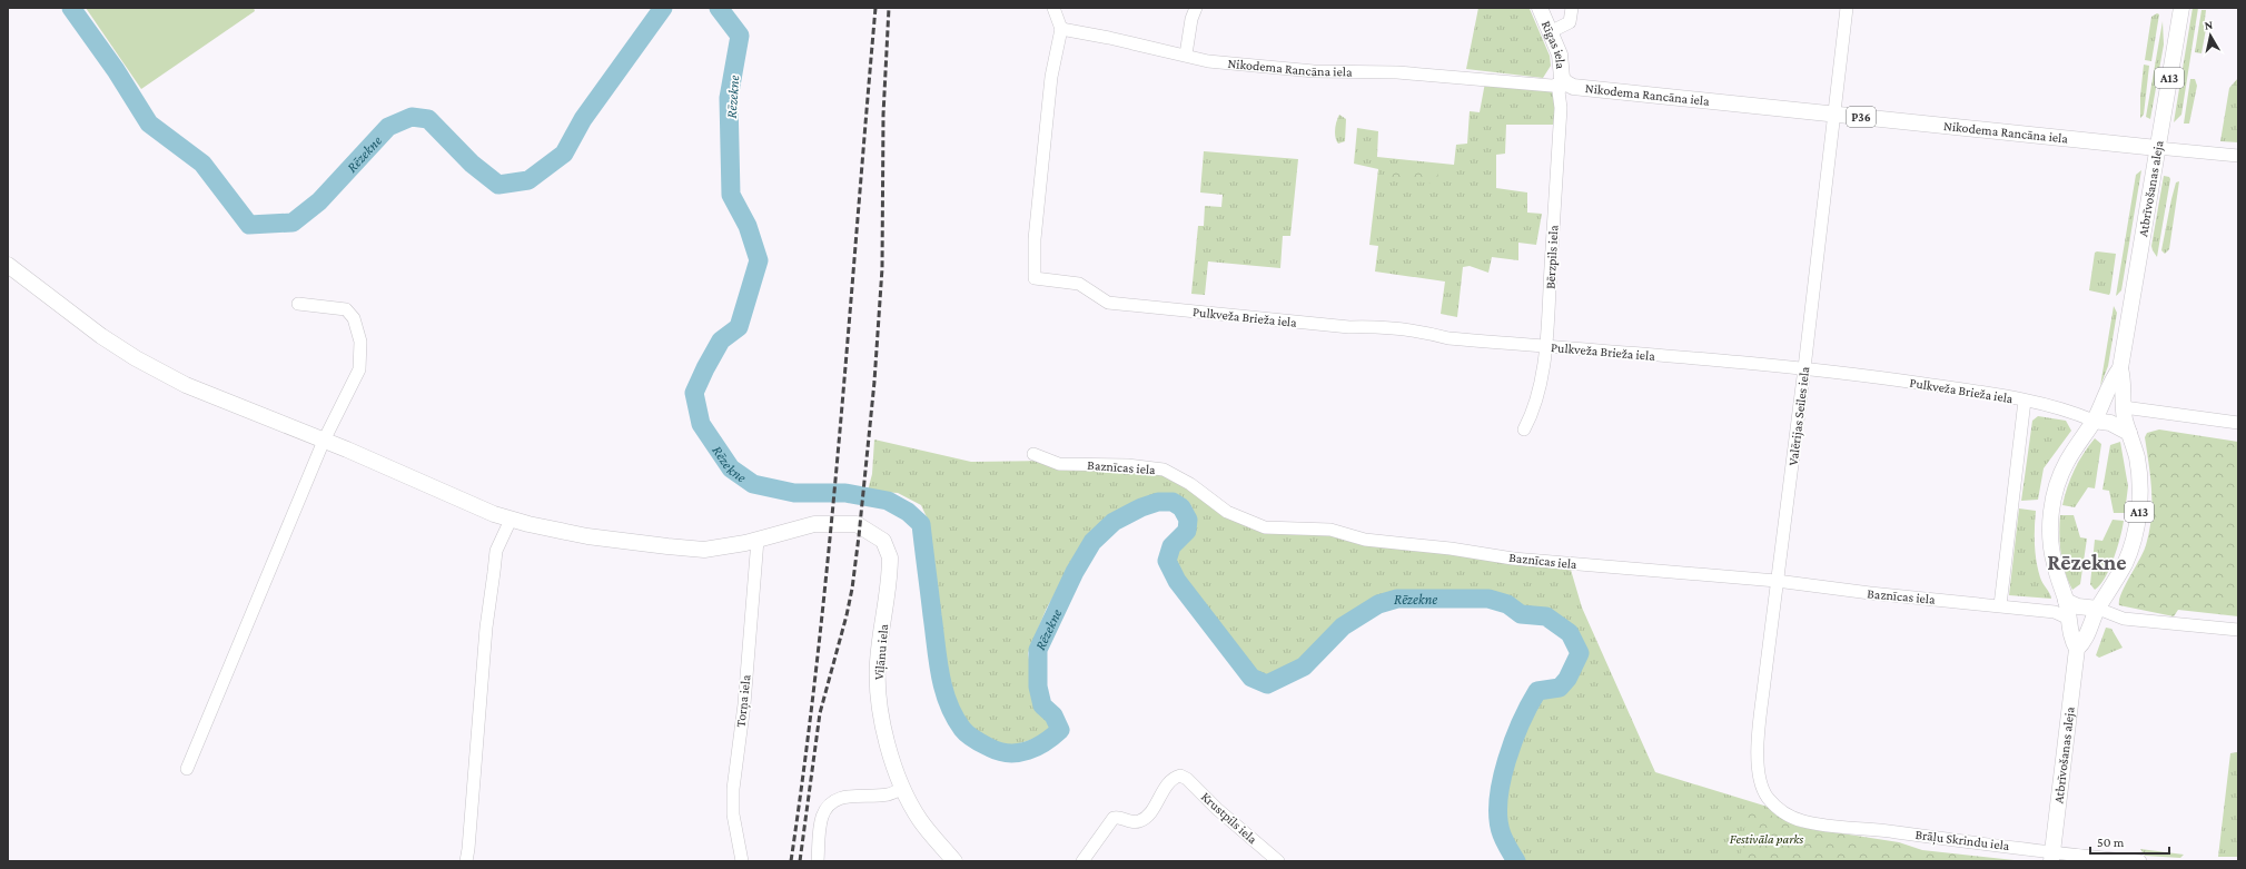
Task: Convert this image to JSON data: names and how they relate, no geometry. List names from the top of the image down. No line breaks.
{"streets":{"main road":["Rīgas iela","Nikodema Rancāna iela","A13","P36","Atbrīvošanas aleja","Viļānu iela"],"street":["Bērzpils iela","Pulkveža Brieža iela","Valērijas Seiles iela","Baznīcas iela","Torņa iela","Krustpils iela","Brāļu Skrindu iela"]},"crossings":[["Rīgas iela","Nikodema Rancāna iela"],["Rīgas iela","Bērzpils iela"],["Nikodema Rancāna iela","Atbrīvošanas aleja"],["Nikodema Rancāna iela","Bērzpils iela"],["Nikodema Rancāna iela","Pulkveža Brieža iela"],["Nikodema Rancāna iela","Valērijas Seiles iela"],["Atbrīvošanas aleja","Pulkveža Brieža iela"],["Atbrīvošanas aleja","Baznīcas iela"],["Atbrīvošanas aleja","Brāļu Skrindu iela"],["Bērzpils iela","Pulkveža Brieža iela"],["Pulkveža Brieža iela","Valērijas Seiles iela"],["Valērijas Seiles iela","Baznīcas iela"],["Valērijas Seiles iela","Brāļu Skrindu iela"],["Viļānu iela","Torņa iela"]],"districts":["Rēzekne"],"water":["Rēzekne"],"parks":["Festivāla parks"],"scale_bar":"50 m","north":"top"}
